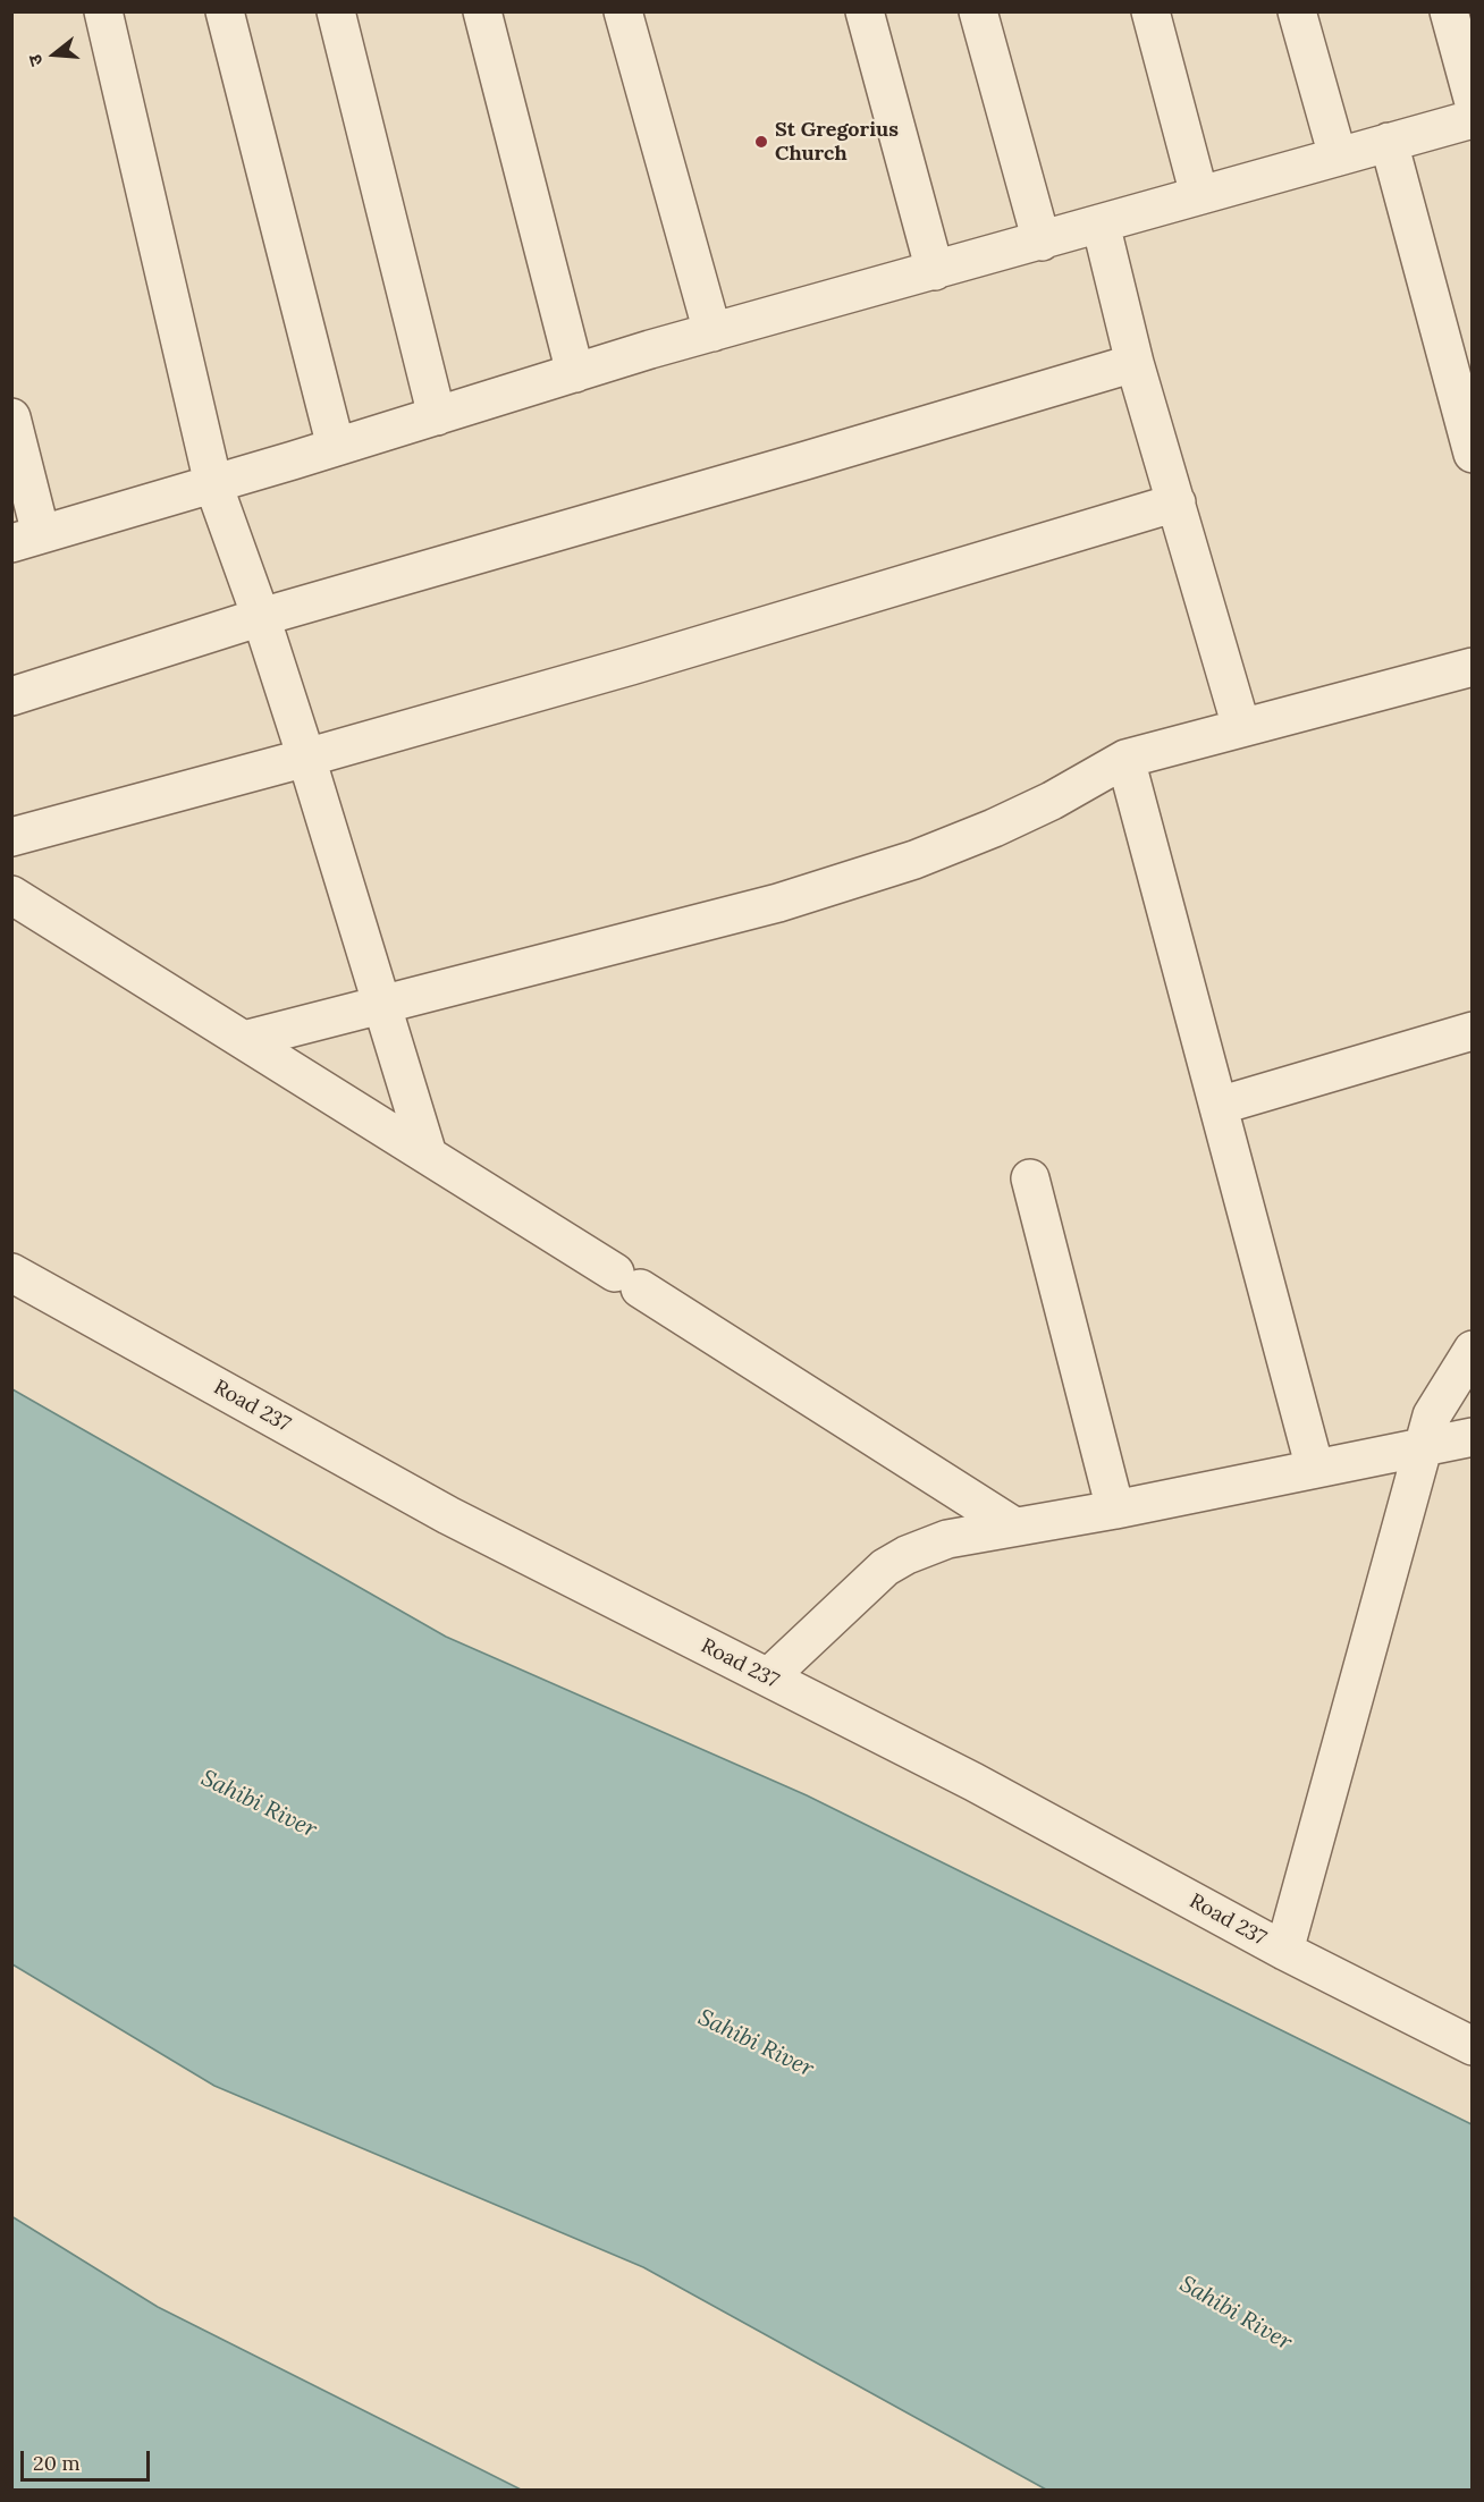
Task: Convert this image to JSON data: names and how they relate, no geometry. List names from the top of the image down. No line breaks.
{"streets":{"street":["Road 237"]},"water":["Sahibi River"],"places":["St Gregorius Church"],"scale_bar":"20 m","north":"left"}
